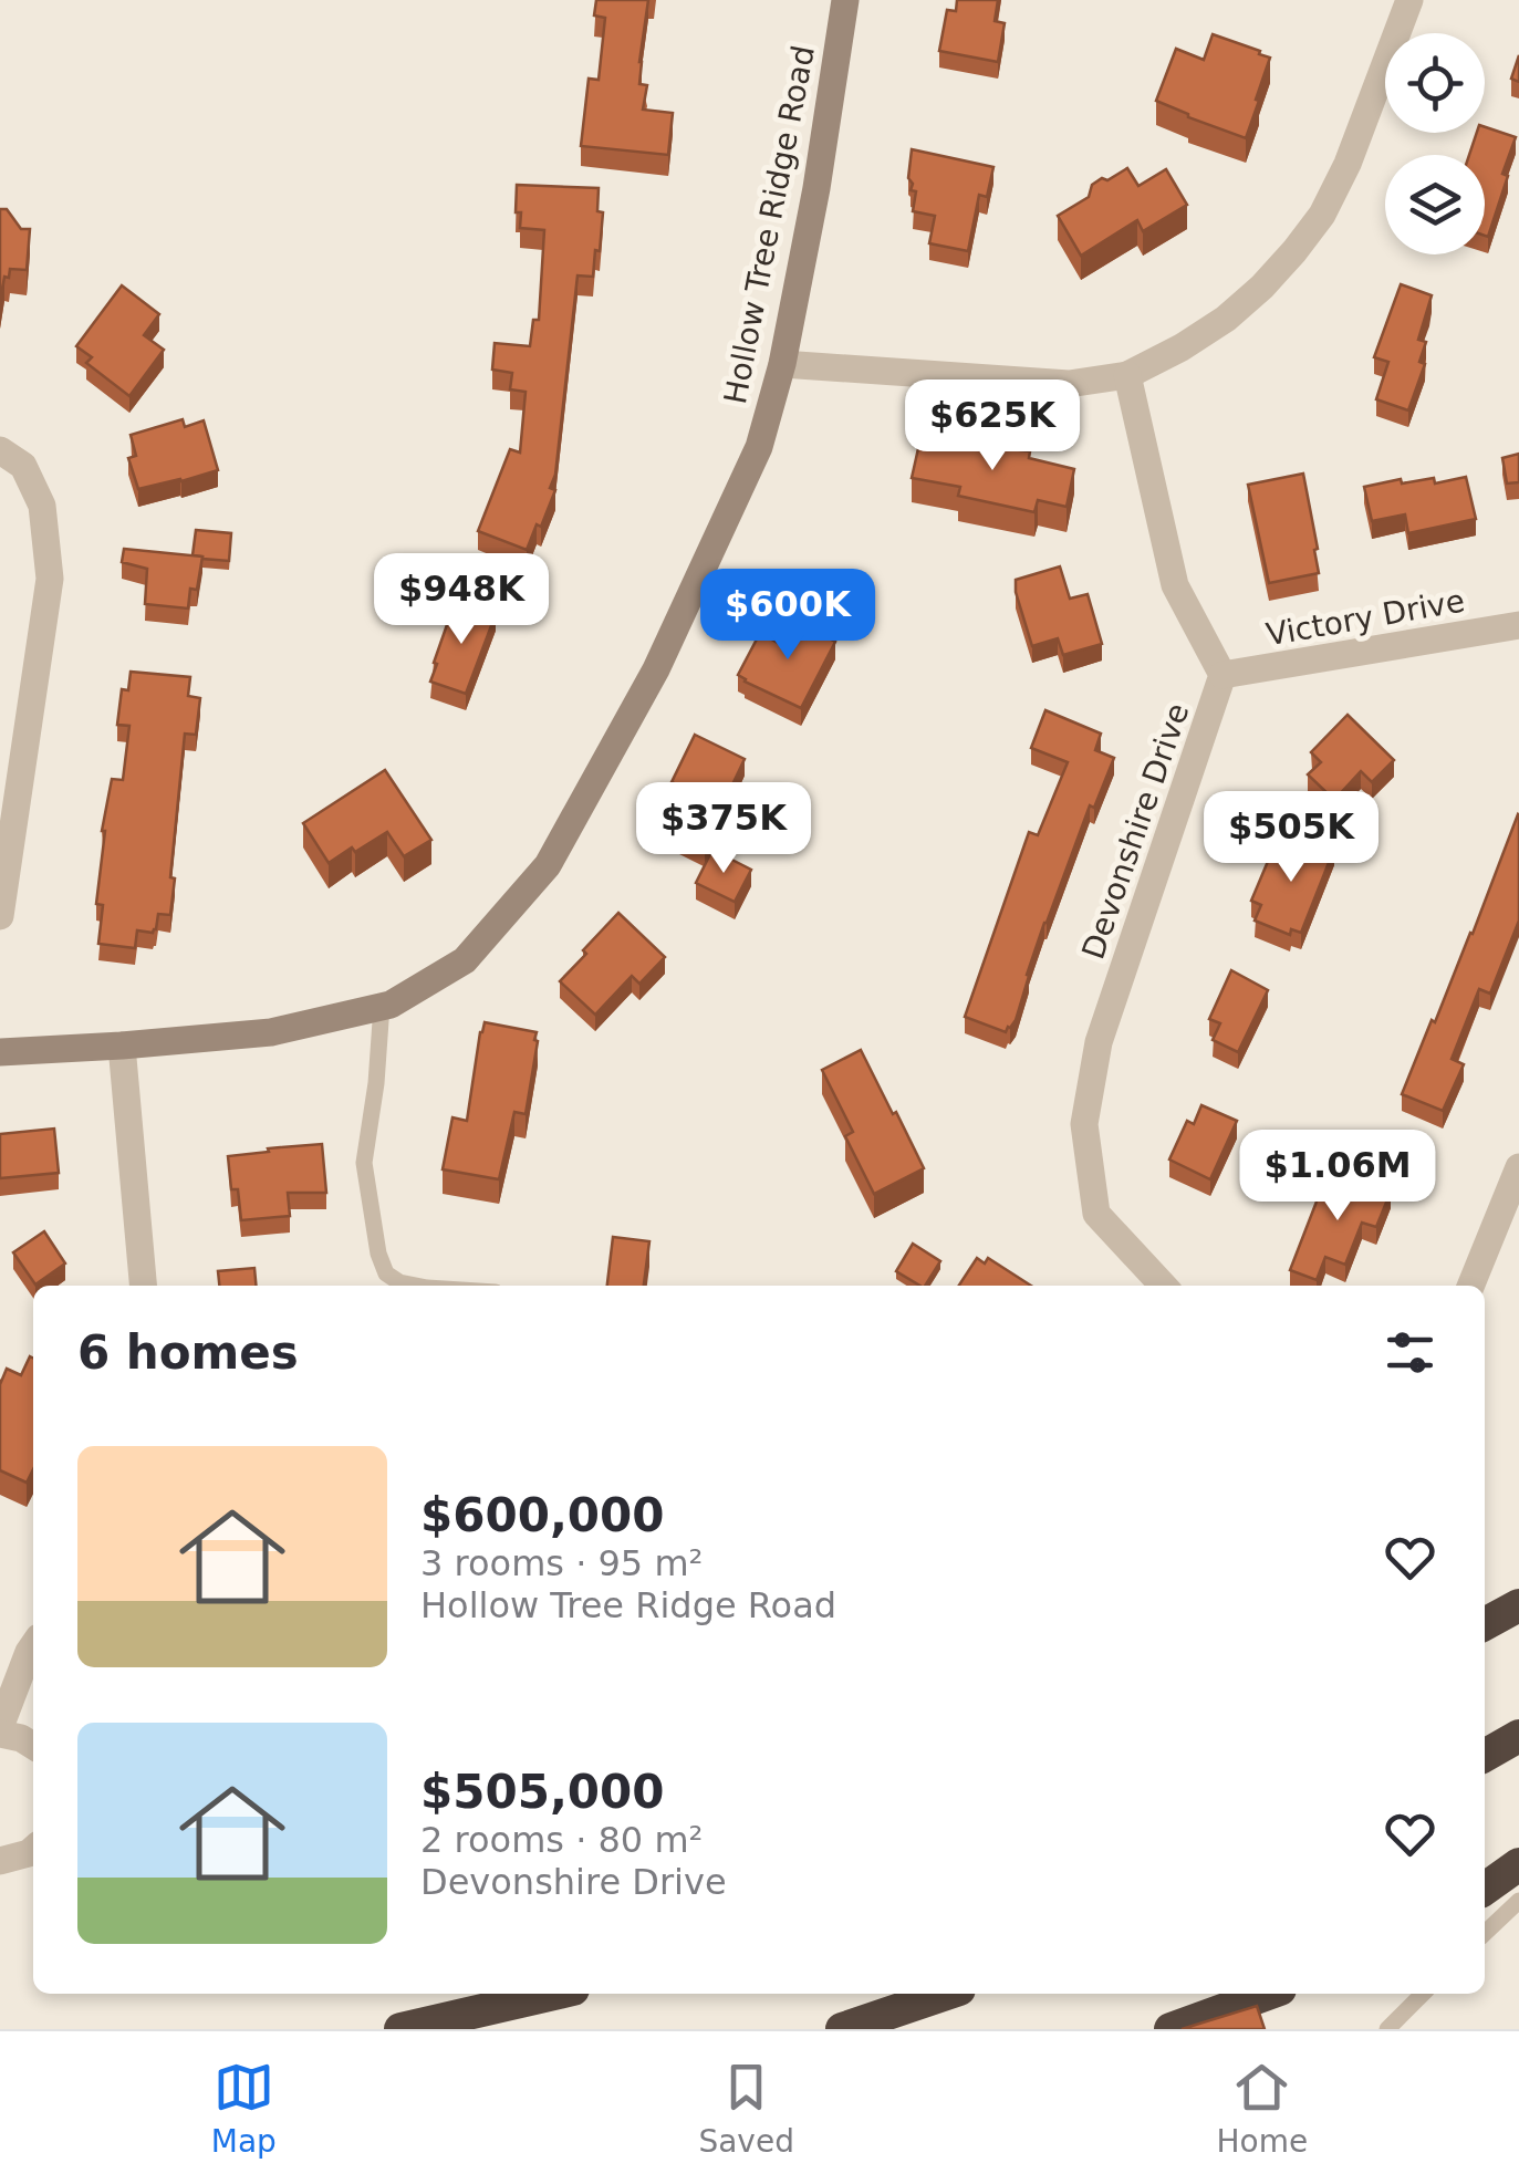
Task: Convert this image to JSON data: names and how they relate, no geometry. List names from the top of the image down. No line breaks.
{"streets":{"main road":["Hollow Tree Ridge Road"],"street":["Victory Drive","Devonshire Drive"]},"crossings":[["Victory Drive","Devonshire Drive"]],"page":{"price":["$625K","$948K","$600K","$375K","$505K","$1.06M"],"heading":"6 homes","list":[{"name":"$600,000","note":"3 rooms · 95 m² · Hollow Tree Ridge Road"},{"name":"$505,000","note":"2 rooms · 80 m² · Devonshire Drive"}],"tabs":["Map","Saved","Home"]}}
